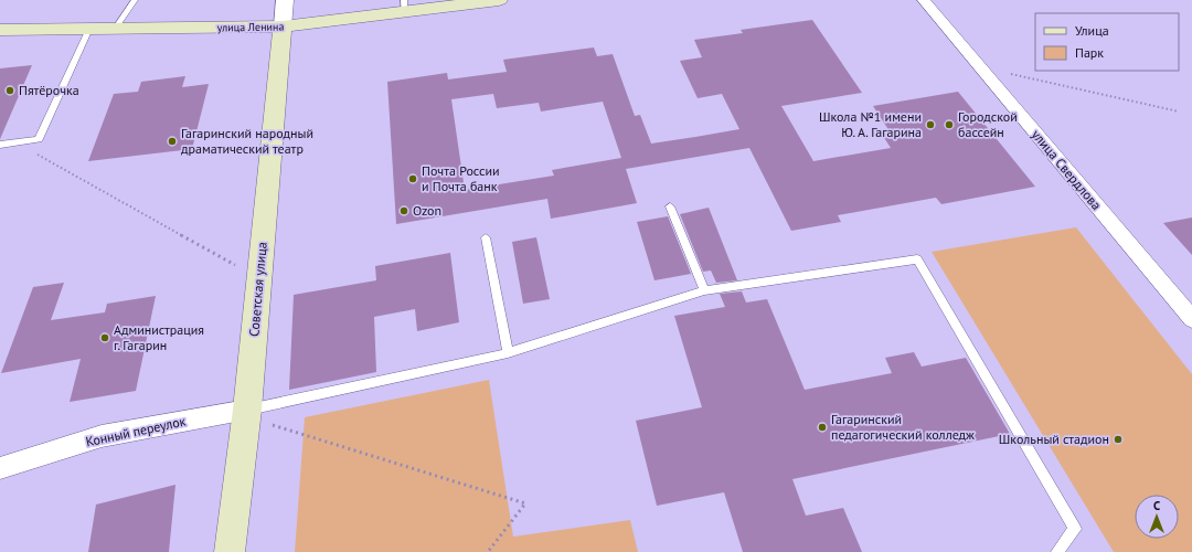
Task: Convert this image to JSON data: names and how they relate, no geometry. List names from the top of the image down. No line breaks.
{"streets":{"main road":["улица Ленина","Советская улица"],"street":["улица Свердлова","Конный переулок"]},"crossings":[["улица Ленина","Советская улица"],["Советская улица","Конный переулок"]],"places":["Пятёрочка","Школа №1 имени Ю. А. Гагарина","Городской бассейн","Гагаринский народный драматический театр","Почта России и Почта банк","Ozon","Администрация г. Гагарин","Гагаринский педагогический колледж","Школьный стадион"],"legend":["Улица","Парк"],"north":"top"}
